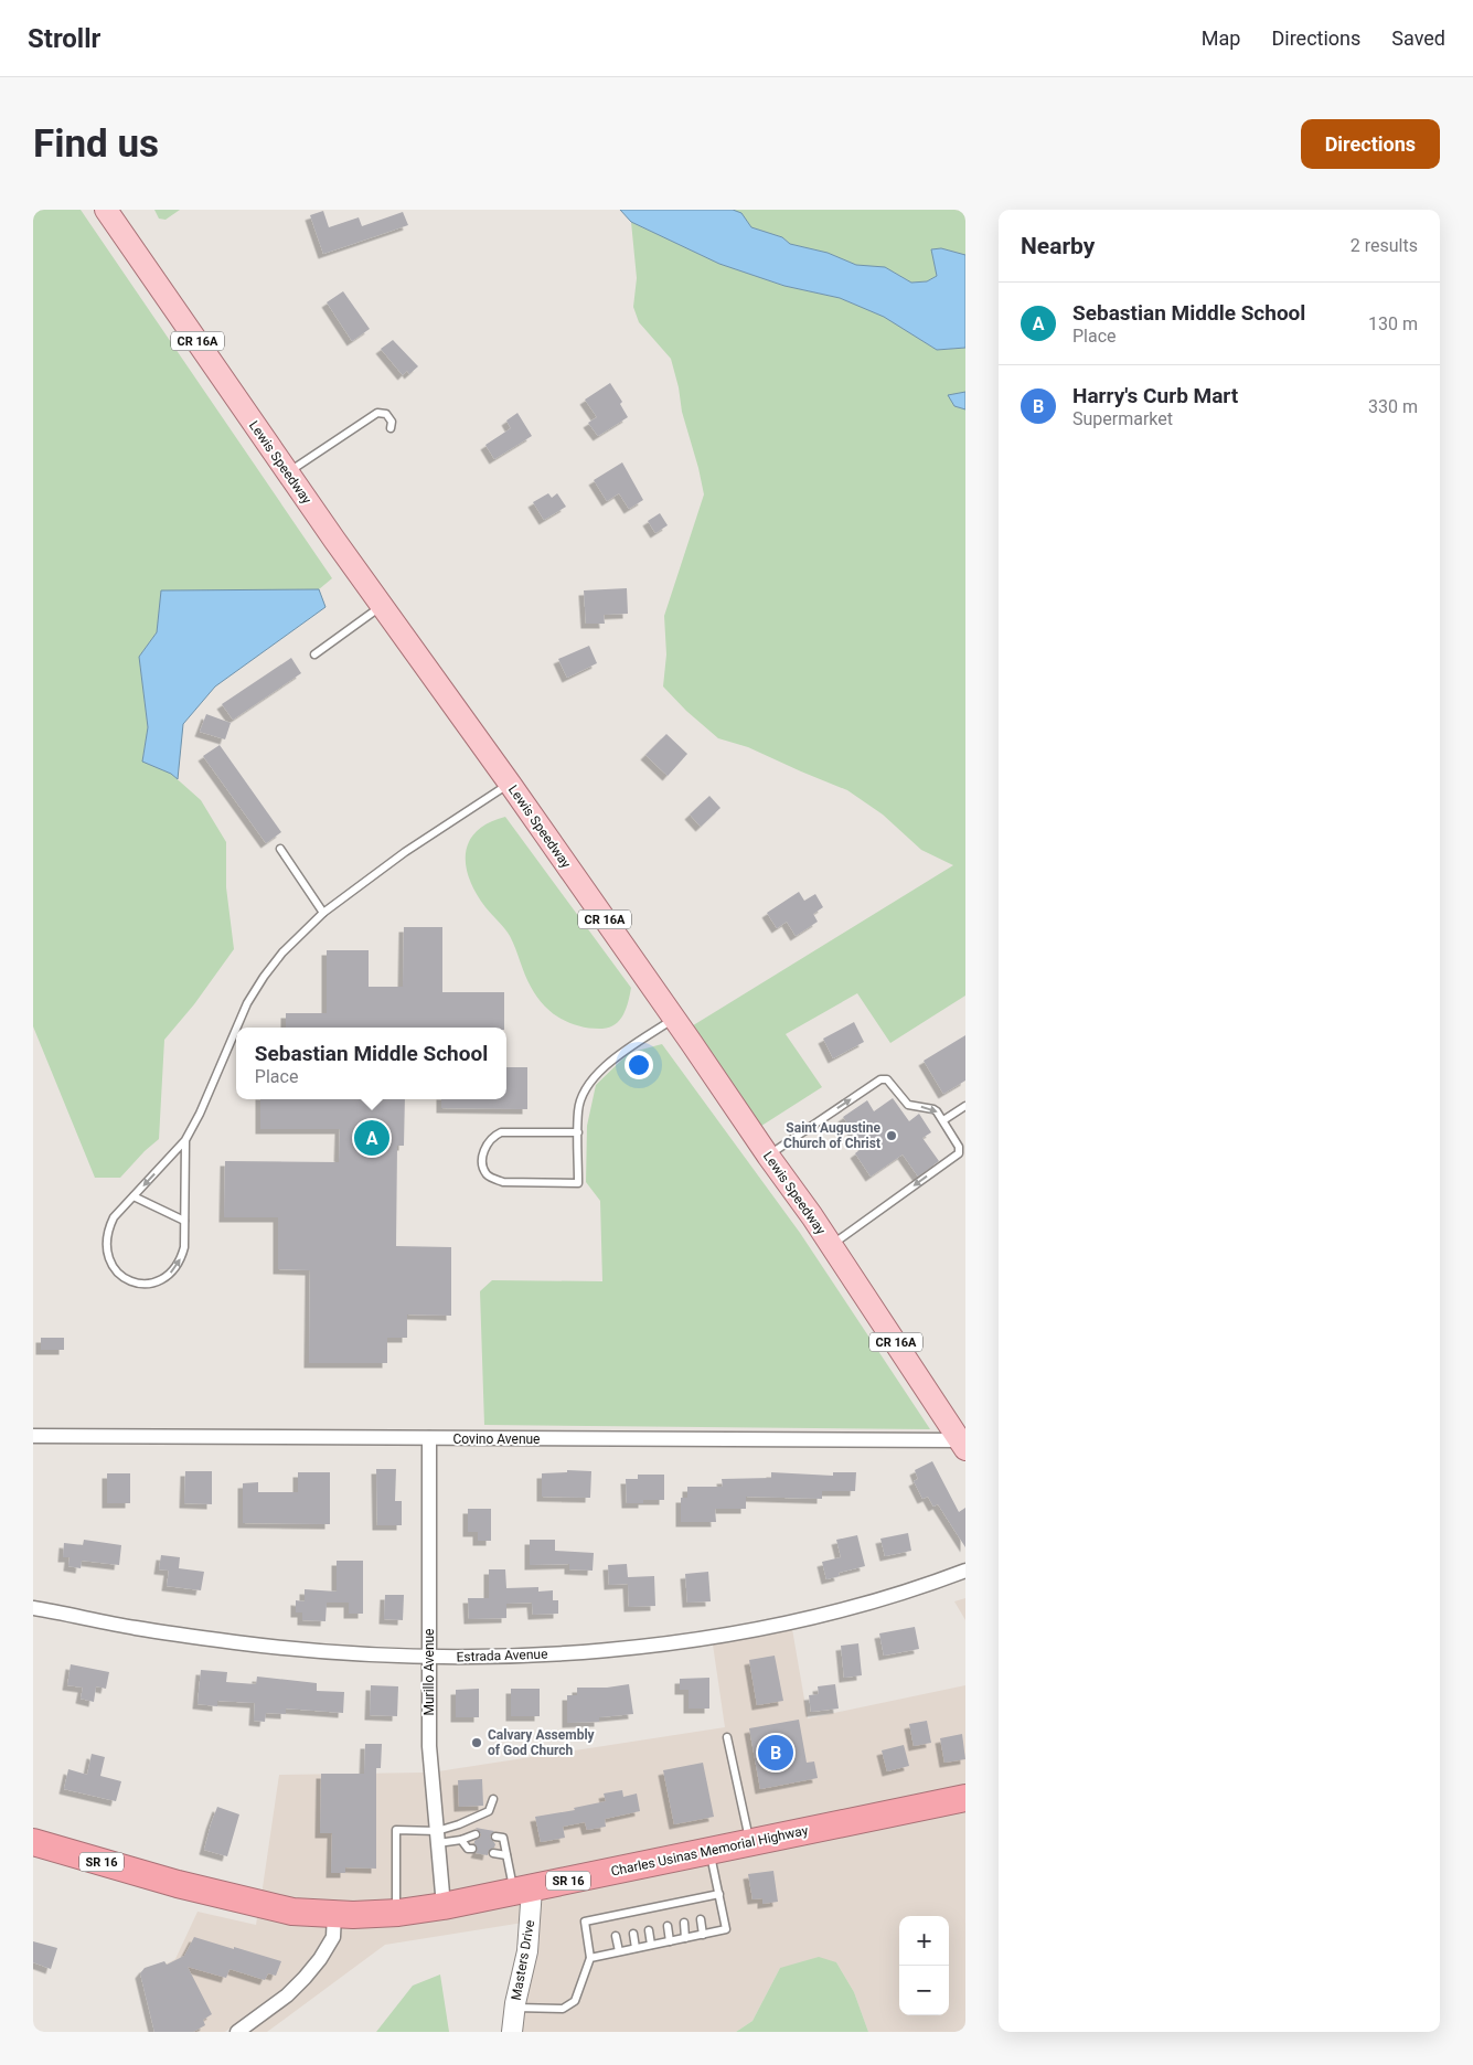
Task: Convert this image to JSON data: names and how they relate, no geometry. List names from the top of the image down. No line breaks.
{"streets":{"highway":["Charles Usinas Memorial Highway","SR 16"],"main road":["CR 16A","Lewis Speedway"],"street":["Covino Avenue","Estrada Avenue","Murillo Avenue","Masters Drive"]},"crossings":[["Lewis Speedway","Covino Avenue"],["Covino Avenue","Murillo Avenue"],["Estrada Avenue","Murillo Avenue"],["Murillo Avenue","Charles Usinas Memorial Highway"],["Charles Usinas Memorial Highway","Masters Drive"]],"places":["Saint Augustine Church of Christ","Calvary Assembly of God Church"],"page":{"header":"Strollr","nav":["Map","Directions","Saved"],"buttons":"Directions","title":"Find us","heading":["Nearby","2 results"],"list":[{"mark":"A","name":"Sebastian Middle School","note":"Place","value":"130 m"},{"mark":"B","name":"Harry's Curb Mart","note":"Supermarket","value":"330 m"}],"popup":["Sebastian Middle School","Place"],"pins":["A","B"],"map_buttons":["+","−"]}}
